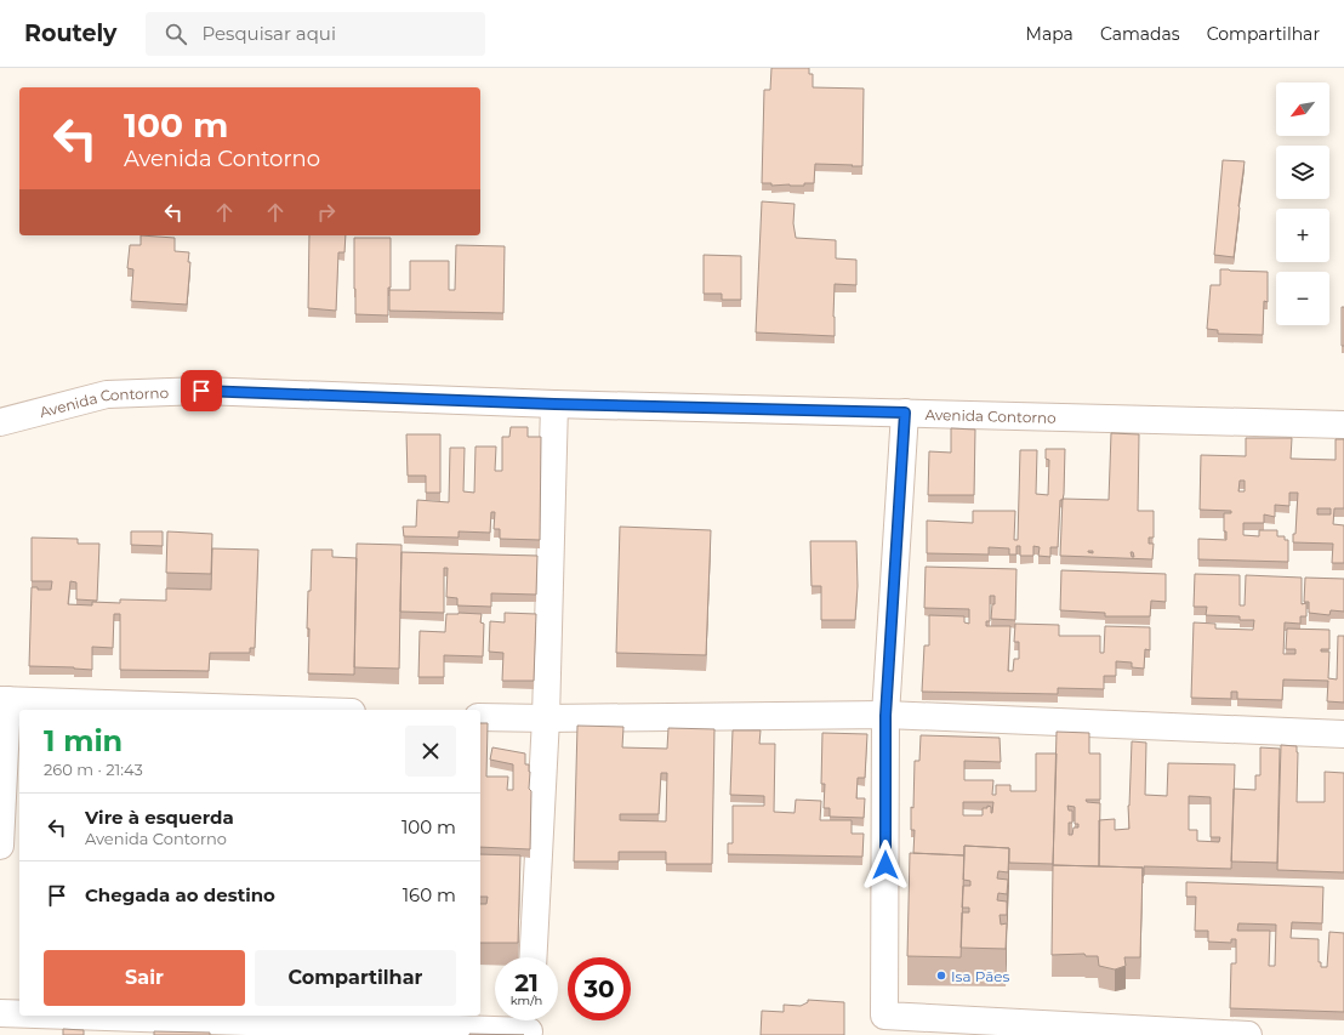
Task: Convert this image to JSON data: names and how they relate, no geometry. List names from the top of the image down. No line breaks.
{"streets":{"street":["Avenida Contorno"]},"places":["Isa Pães"],"north":"bottom left","page":{"header":"Routely","search":"Pesquisar aqui","nav":["Mapa","Camadas","Compartilhar"],"map_buttons":["+","−"],"turn":["100 m","Avenida Contorno"],"heading":["1 min","260 m · 21:43"],"list":[{"name":"Vire à esquerda","note":"Avenida Contorno","value":"100 m"},{"name":"Chegada ao destino","value":"160 m"}],"buttons":["Sair","Compartilhar"],"speed":"21 km/h","limit":"30"}}
